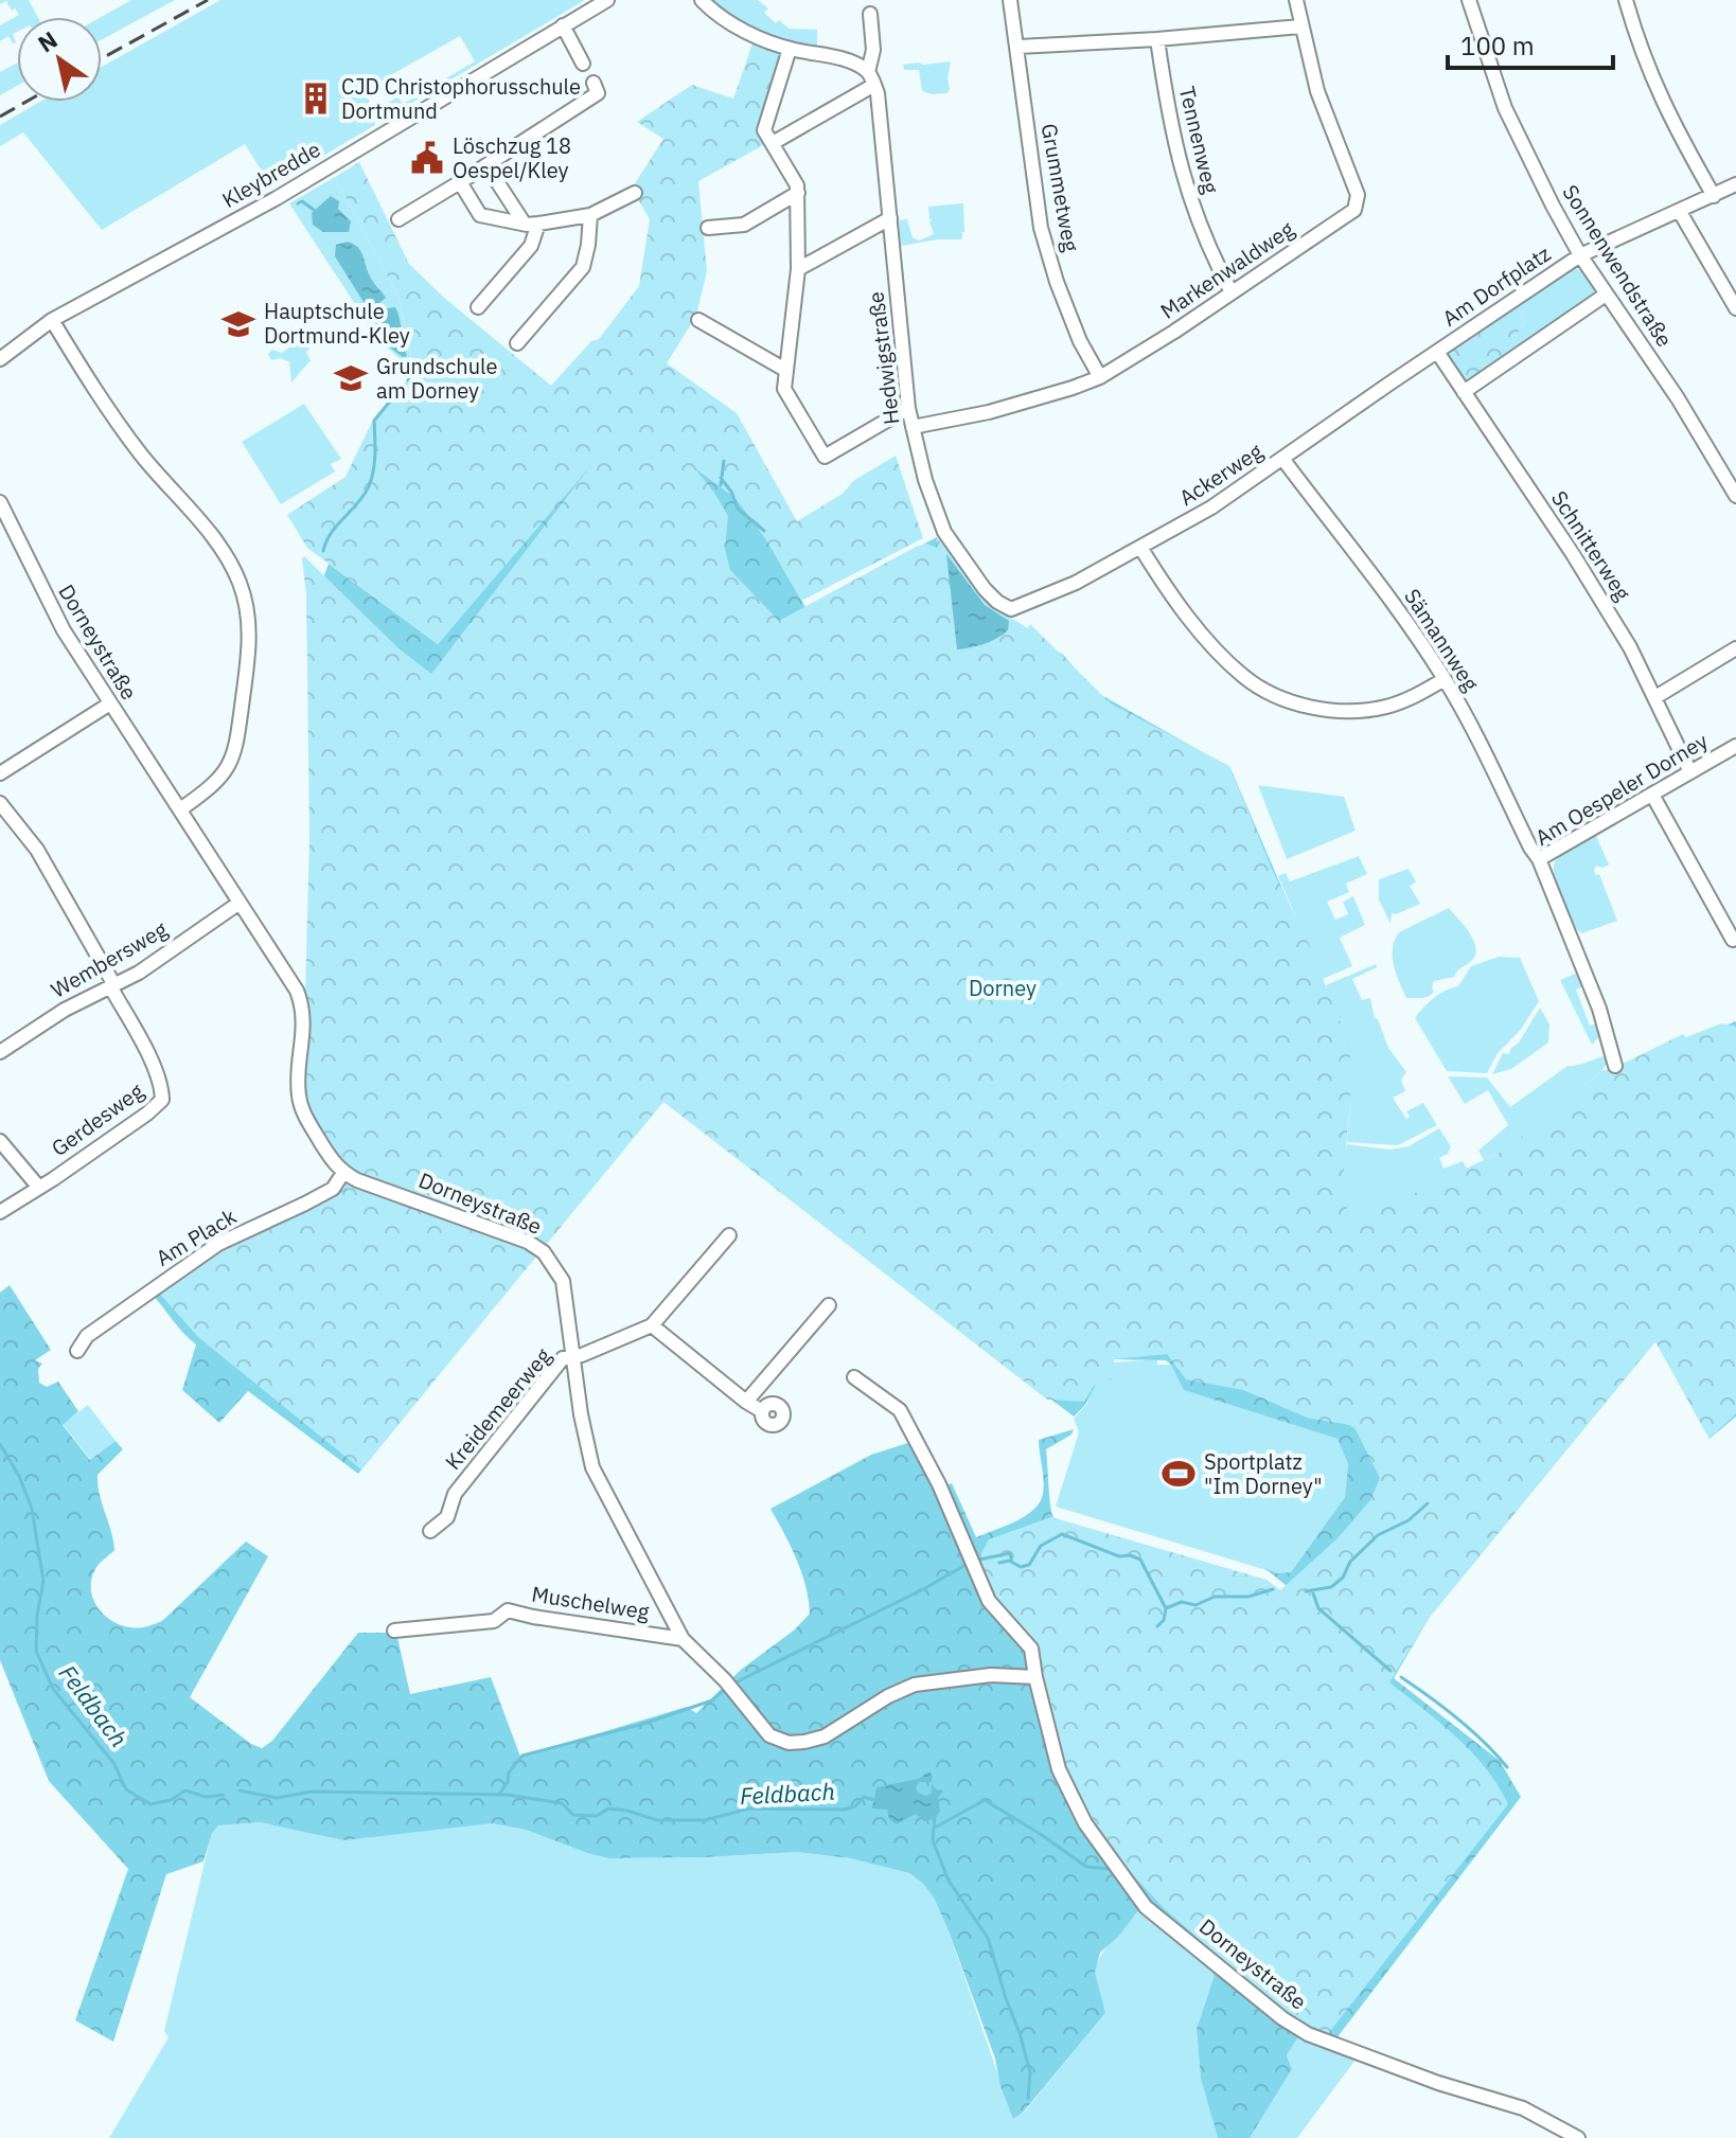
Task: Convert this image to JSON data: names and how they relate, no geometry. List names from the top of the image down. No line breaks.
{"streets":{"street":["Tennenweg","Kleybredde","Grummetweg","Sonnenwendstraße","Markenwaldweg","Am Dorfplatz","Hedwigstraße","Ackerweg","Schnitterweg","Sämannweg","Dorneystraße","Am Oespeler Dorney","Wembersweg","Gerdesweg","Am Plack","Kreidemeerweg","Muschelweg"]},"crossings":[["Tennenweg","Markenwaldweg"],["Grummetweg","Markenwaldweg"],["Sonnenwendstraße","Am Dorfplatz"],["Markenwaldweg","Hedwigstraße"],["Am Dorfplatz","Ackerweg"],["Am Dorfplatz","Schnitterweg"],["Hedwigstraße","Ackerweg"],["Ackerweg","Schnitterweg"],["Ackerweg","Sämannweg"],["Schnitterweg","Am Oespeler Dorney"],["Sämannweg","Am Oespeler Dorney"],["Dorneystraße","Wembersweg"],["Dorneystraße","Am Plack"],["Dorneystraße","Kreidemeerweg"],["Dorneystraße","Muschelweg"],["Wembersweg","Gerdesweg"]],"water":["Feldbach"],"parks":["Dorney"],"places":{"building":["CJD Christophorusschule Dortmund"],"public building":["Löschzug 18 Oespel/Kley"],"school or university":["Hauptschule Dortmund-Kley","Grundschule am Dorney"],"sports":["Sportplatz \"Im Dorney\""]},"scale_bar":"100 m","north":"top left"}
